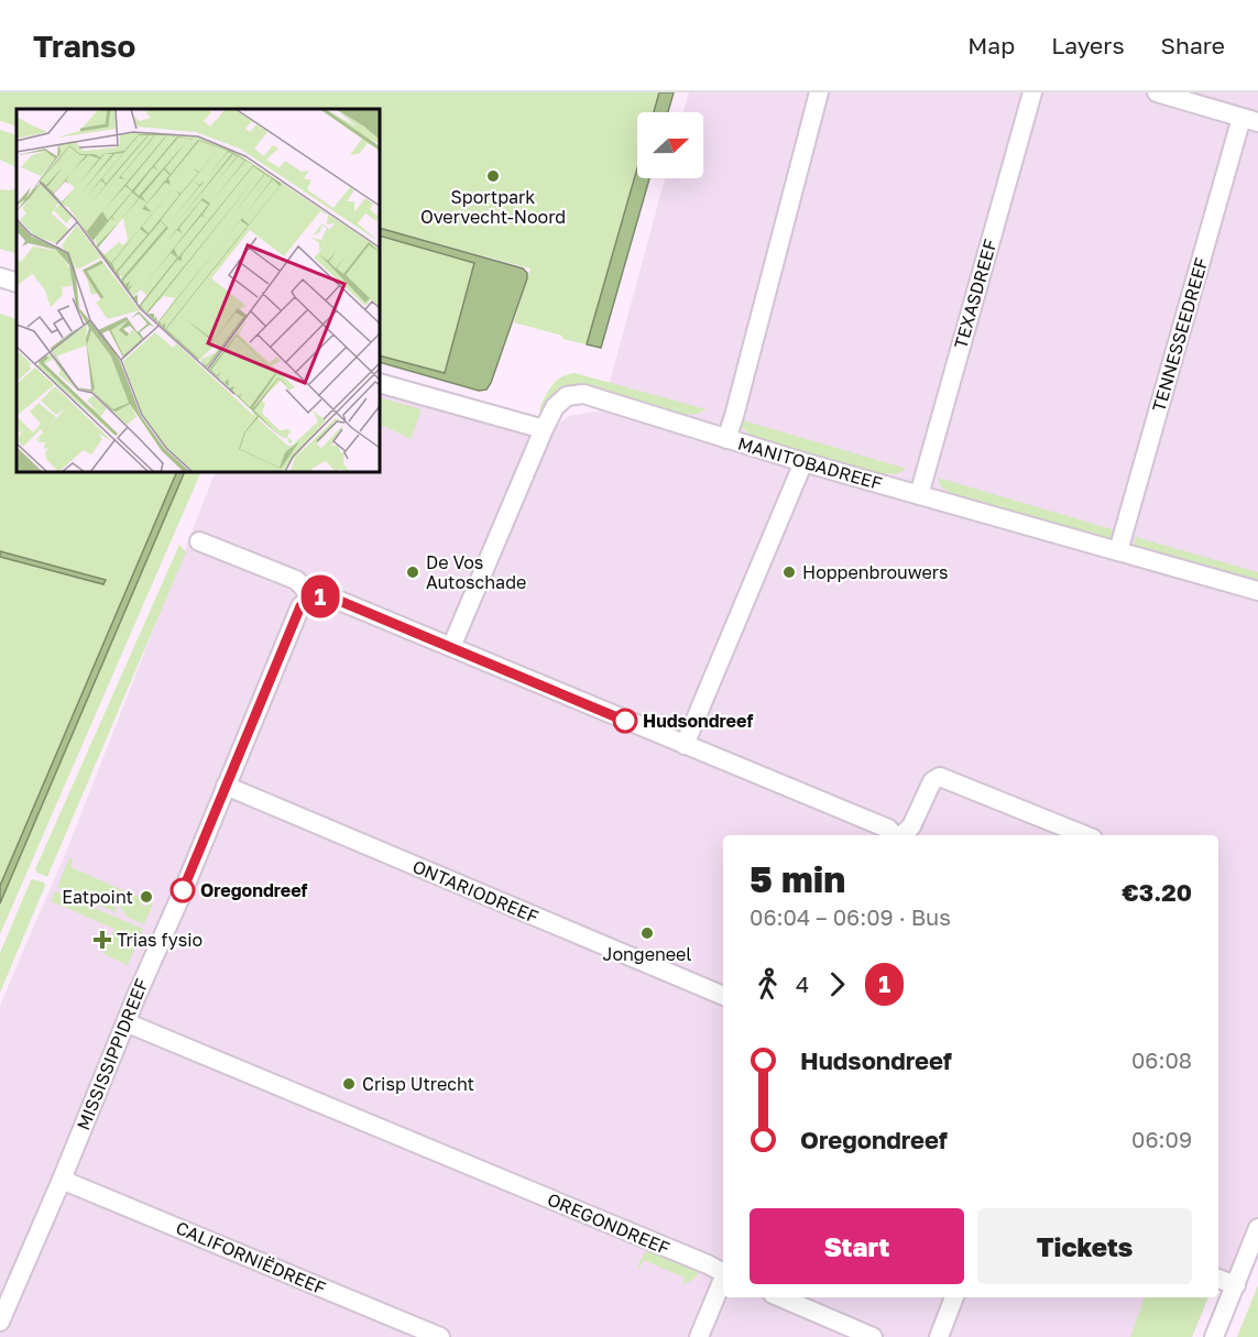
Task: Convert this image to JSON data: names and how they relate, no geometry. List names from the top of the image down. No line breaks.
{"streets":{"street":["TEXASDREEF","TENNESSEEDREEF","MANITOBADREEF","ONTARIODREEF","MISSISSIPPIDREEF","OREGONDREEF","CALIFORNIËDREEF"]},"crossings":[["TEXASDREEF","MANITOBADREEF"],["TENNESSEEDREEF","MANITOBADREEF"],["ONTARIODREEF","MISSISSIPPIDREEF"],["MISSISSIPPIDREEF","OREGONDREEF"],["MISSISSIPPIDREEF","CALIFORNIËDREEF"]],"places":{"other":["Sportpark Overvecht-Noord","De Vos Autoschade","Hoppenbrouwers","Hudsondreef","Oregondreef","Eatpoint","Jongeneel","Crisp Utrecht"],"health":["Trias fysio"]},"lines":["bus line 1"],"north":"right","page":{"header":"Transo","nav":["Map","Layers","Share"],"on_map":"1","heading":["5 min","06:04 – 06:09 · Bus","€3.20"],"legs":["4","1"],"list":[{"name":"Hudsondreef","value":"06:08"},{"name":"Oregondreef","value":"06:09"}],"buttons":["Start","Tickets"]}}
